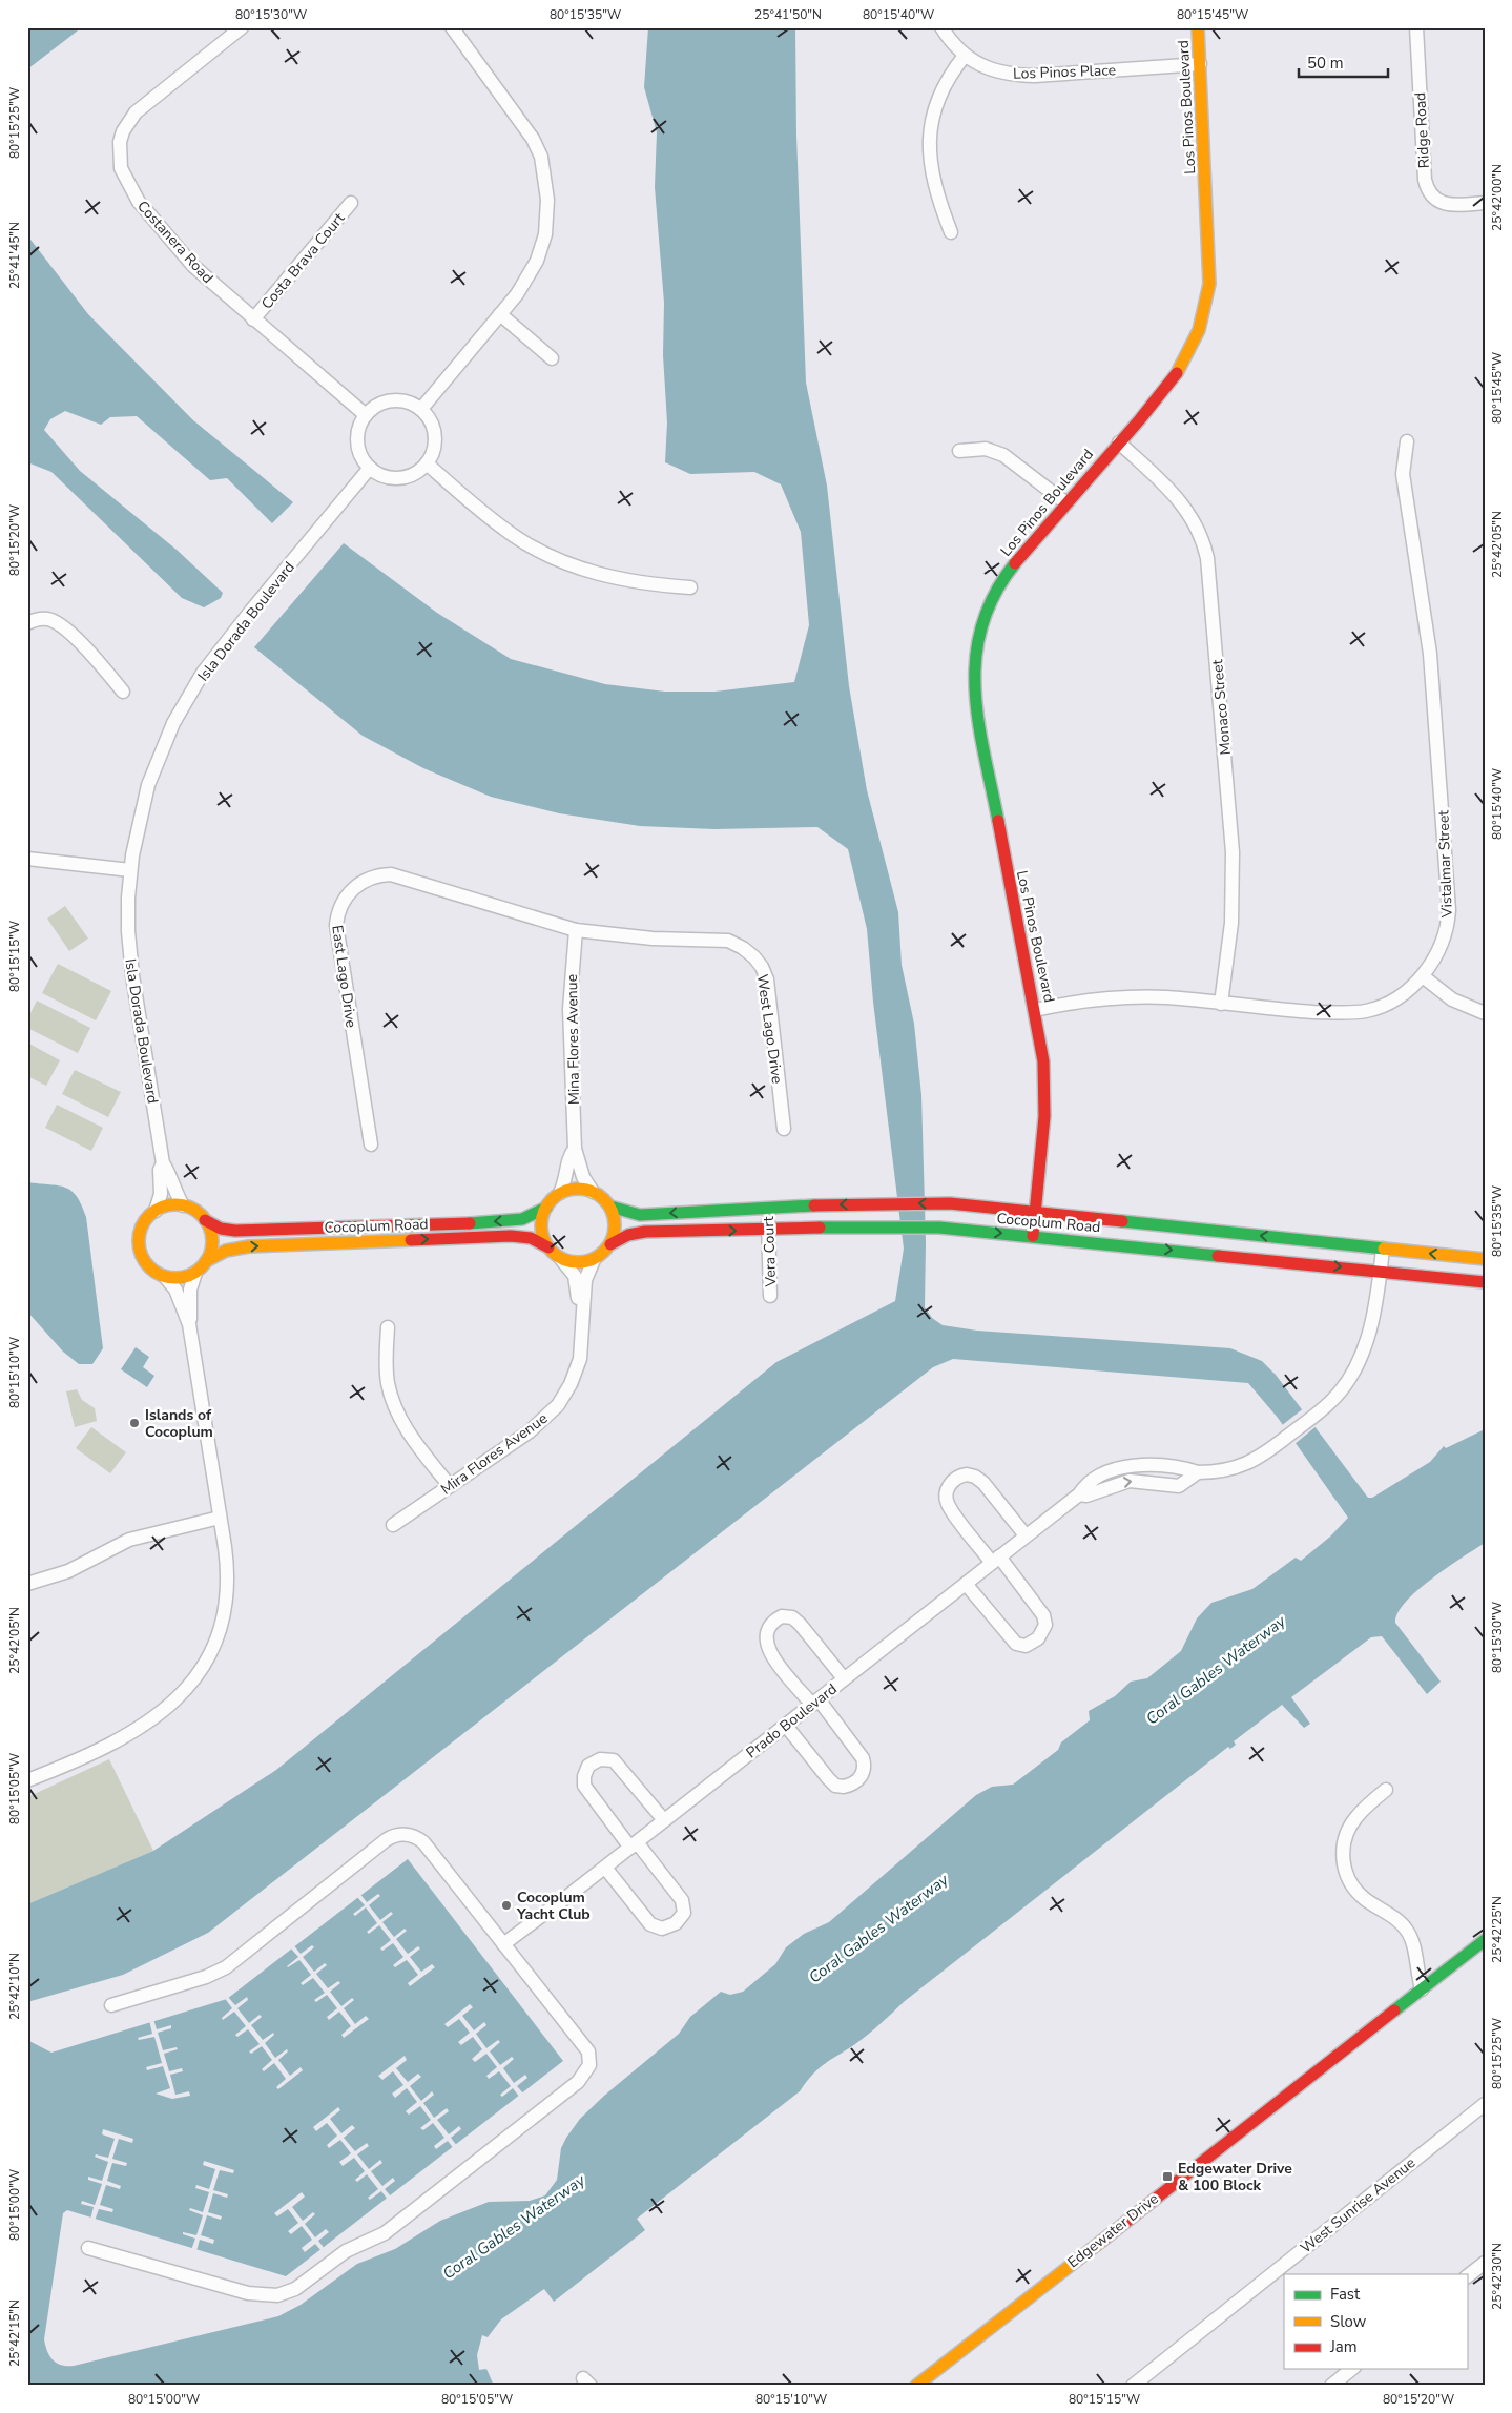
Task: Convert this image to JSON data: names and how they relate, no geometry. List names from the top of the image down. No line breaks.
{"streets":{"street":["Los Pinos Place","Los Pinos Boulevard","Ridge Road","Costanera Road","Costa Brava Court","Isla Dorada Boulevard","Monaco Street","Vistalmar Street","East Lago Drive","West Lago Drive","Mina Flores Avenue","Cocoplum Road","Vera Court","Mira Flores Avenue","Prado Boulevard","West Sunrise Avenue","Edgewater Drive"]},"crossings":[["Los Pinos Place","Los Pinos Boulevard"],["Los Pinos Boulevard","Monaco Street"],["Los Pinos Boulevard","Vistalmar Street"],["Los Pinos Boulevard","Cocoplum Road"],["Costanera Road","Costa Brava Court"],["Costanera Road","Isla Dorada Boulevard"],["Isla Dorada Boulevard","Cocoplum Road"],["Monaco Street","Vistalmar Street"],["East Lago Drive","West Lago Drive"],["East Lago Drive","Mina Flores Avenue"],["West Lago Drive","Mina Flores Avenue"],["Cocoplum Road","Vera Court"],["Cocoplum Road","Prado Boulevard"]],"water":["Coral Gables Waterway"],"places":{"other":["Islands of Cocoplum","Cocoplum Yacht Club"],"transit":["Edgewater Drive & 100 Block"]},"legend":["Fast","Slow","Jam"],"scale_bar":"50 m","coordinates":["80°15'30\"W","80°15'35\"W","25°41'50\"N","80°15'40\"W","80°15'45\"W","80°15'25\"W","25°42'00\"N","25°41'45\"N","80°15'20\"W","25°42'05\"N","80°15'15\"W","80°15'10\"W","80°15'05\"W","25°42'25\"N","25°42'10\"N","80°15'00\"W","25°42'30\"N","25°42'15\"N"]}
